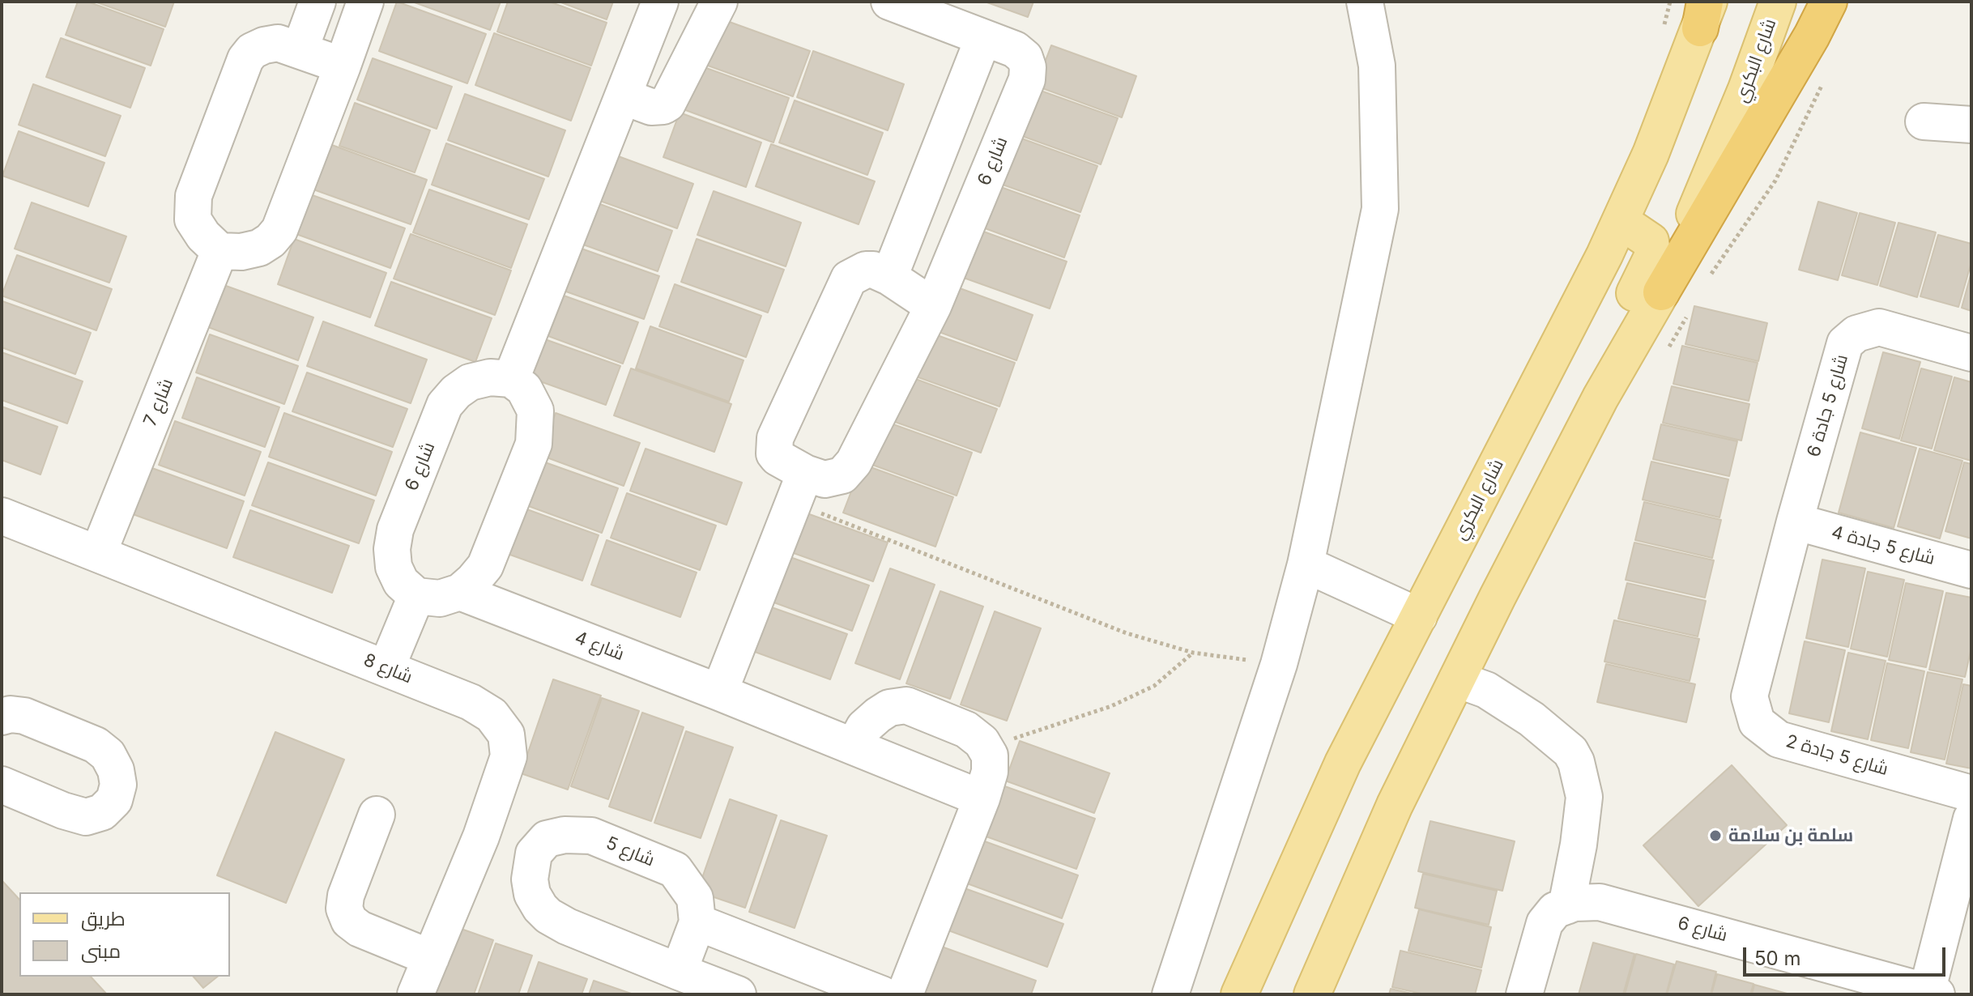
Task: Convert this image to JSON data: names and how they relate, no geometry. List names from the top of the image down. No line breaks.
{"streets":{"main road":["شارع البكري"],"street":["شارع 6","شارع 7","شارع 5 جادة 6","شارع 5 جادة 4","شارع 4","شارع 8","شارع 5 جادة 2","شارع 5"]},"crossings":[["شارع 7","شارع 8"],["شارع 5 جادة 6","شارع 5 جادة 4"],["شارع 5 جادة 6","شارع 5 جادة 2"],["شارع 5 جادة 4","شارع 5 جادة 2"]],"places":["سلمة بن سلامة"],"legend":["طريق","مبنى"],"scale_bar":"50 m"}
